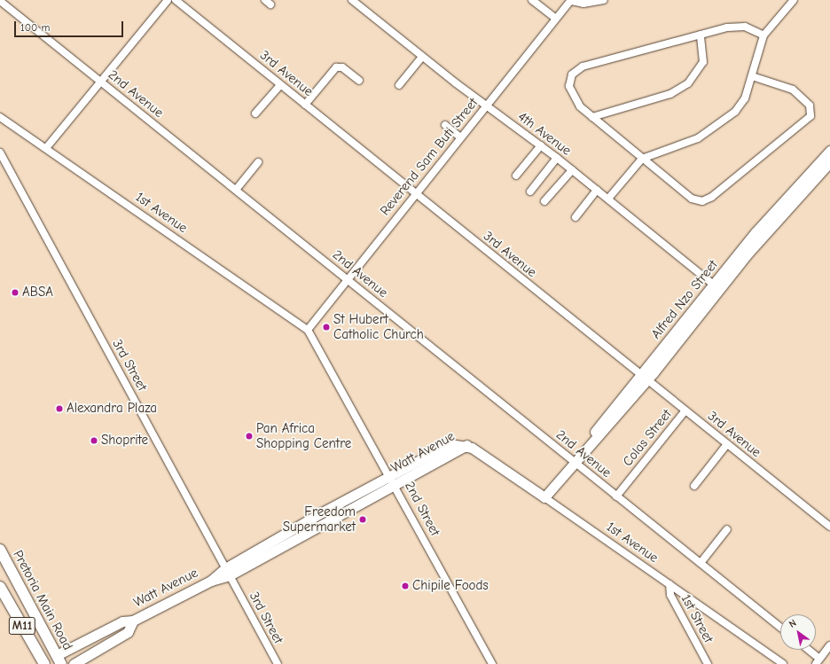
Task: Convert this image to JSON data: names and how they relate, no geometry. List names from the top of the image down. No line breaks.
{"streets":{"main road":["Watt Avenue","Pretoria Main Road","M11"],"street":["3rd Avenue","2nd Avenue","4th Avenue","Reverend Sam Buti Street","1st Avenue","Alfred Nzo Street","3rd Street","Colas Street","2nd Street","1st Street"]},"crossings":[["3rd Avenue","Reverend Sam Buti Street"],["3rd Avenue","Alfred Nzo Street"],["3rd Avenue","Colas Street"],["2nd Avenue","Reverend Sam Buti Street"],["2nd Avenue","Alfred Nzo Street"],["2nd Avenue","Colas Street"],["4th Avenue","Reverend Sam Buti Street"],["4th Avenue","Alfred Nzo Street"],["Reverend Sam Buti Street","1st Avenue"],["Reverend Sam Buti Street","2nd Street"],["1st Avenue","Alfred Nzo Street"],["1st Avenue","Watt Avenue"],["1st Avenue","2nd Street"],["1st Avenue","1st Street"],["3rd Street","Watt Avenue"],["Watt Avenue","2nd Street"],["Watt Avenue","Pretoria Main Road"],["Watt Avenue","M11"]],"places":["ABSA","St Hubert Catholic Church","Alexandra Plaza","Pan Africa Shopping Centre","Shoprite","Freedom Supermarket","Chipile Foods"],"scale_bar":"100 m","north":"top left"}
